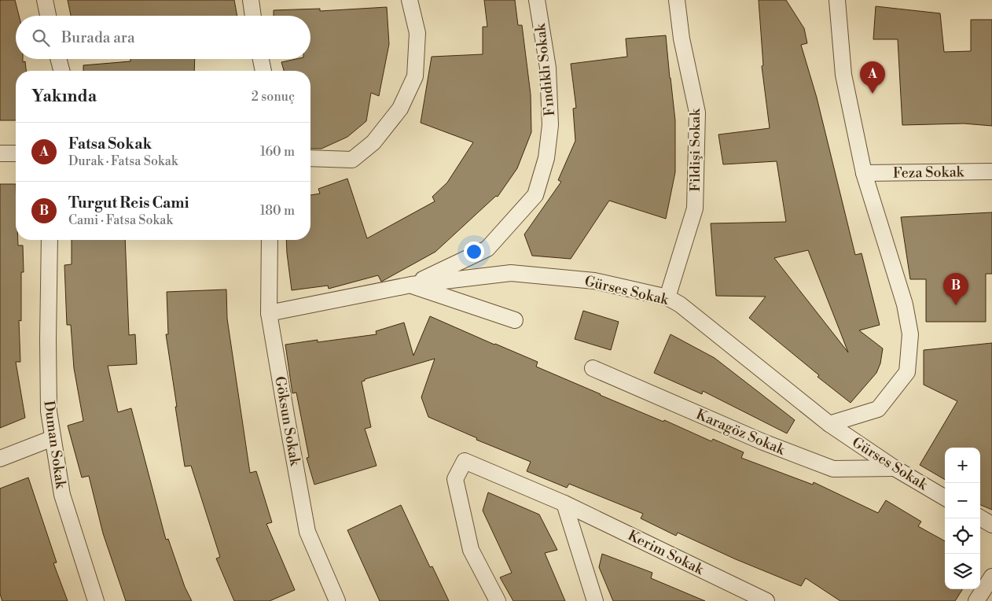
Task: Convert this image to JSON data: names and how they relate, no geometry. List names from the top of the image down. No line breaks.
{"streets":{"street":["Fındıklı Sokak","Fildişi Sokak","Feza Sokak","Gürses Sokak","Göksun Sokak","Karagöz Sokak","Duman Sokak","Kerim Sokak"]},"crossings":[["Fındıklı Sokak","Gürses Sokak"],["Fildişi Sokak","Gürses Sokak"],["Gürses Sokak","Göksun Sokak"],["Gürses Sokak","Karagöz Sokak"]],"page":{"search":"Burada ara","pins":["A","B"],"heading":["Yakında","2 sonuç"],"list":[{"mark":"A","name":"Fatsa Sokak","note":"Durak · Fatsa Sokak","value":"160 m"},{"mark":"B","name":"Turgut Reis Cami","note":"Cami · Fatsa Sokak","value":"180 m"}],"map_buttons":["+","−"]}}
